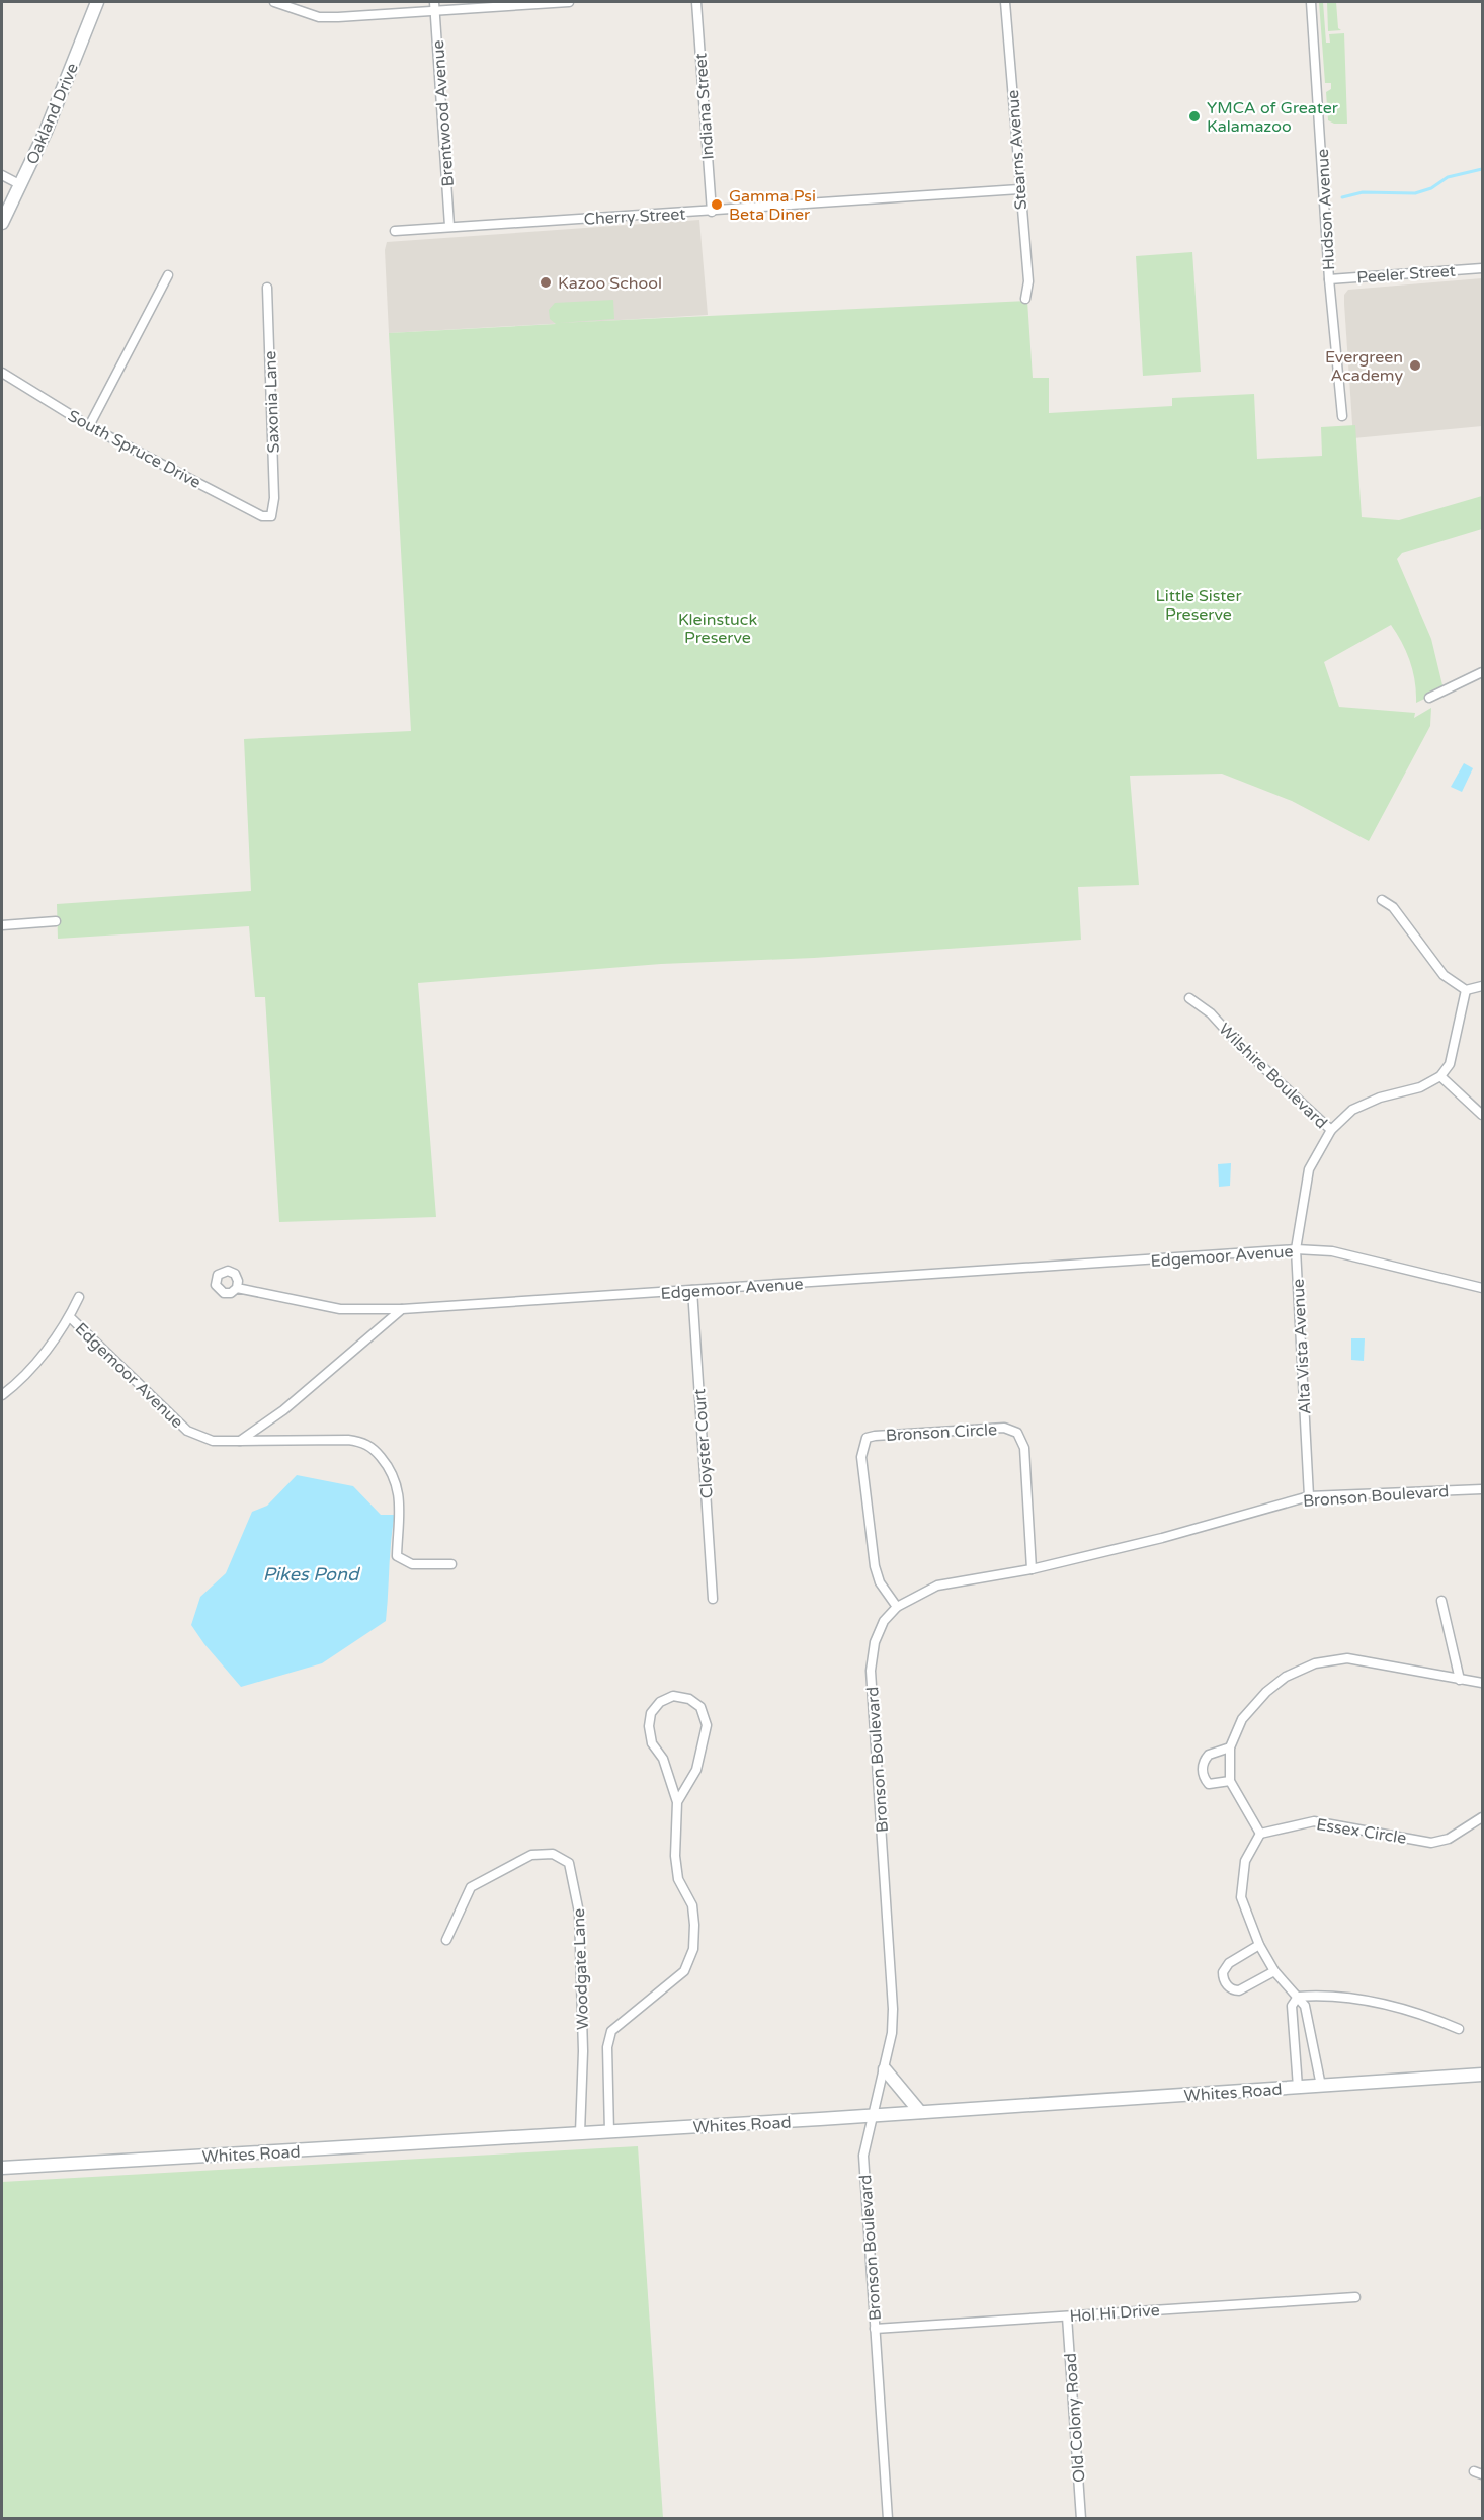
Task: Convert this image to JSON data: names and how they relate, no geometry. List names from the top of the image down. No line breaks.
{"streets":{"street":["Indiana Street","Oakland Drive","Brentwood Avenue","Stearns Avenue","Hudson Avenue","Cherry Street","Peeler Street","Saxonia Lane","South Spruce Drive","Wilshire Boulevard","Edgemoor Avenue","Alta Vista Avenue","Bronson Circle","Cloyster Court","Bronson Boulevard","Essex Circle","Woodgate Lane","Whites Road","Hol Hi Drive","Old Colony Road"]},"crossings":[["Indiana Street","Cherry Street"],["Brentwood Avenue","Cherry Street"],["Stearns Avenue","Cherry Street"],["Hudson Avenue","Peeler Street"],["Saxonia Lane","South Spruce Drive"],["Wilshire Boulevard","Alta Vista Avenue"],["Edgemoor Avenue","Alta Vista Avenue"],["Edgemoor Avenue","Cloyster Court"],["Alta Vista Avenue","Bronson Boulevard"],["Bronson Circle","Bronson Boulevard"],["Bronson Boulevard","Whites Road"],["Bronson Boulevard","Hol Hi Drive"],["Woodgate Lane","Whites Road"],["Hol Hi Drive","Old Colony Road"]],"water":["Pikes Pond"],"parks":["Little Sister Preserve","Kleinstuck Preserve"],"places":["YMCA of Greater Kalamazoo","Gamma Psi Beta Diner","Kazoo School","Evergreen Academy"]}
